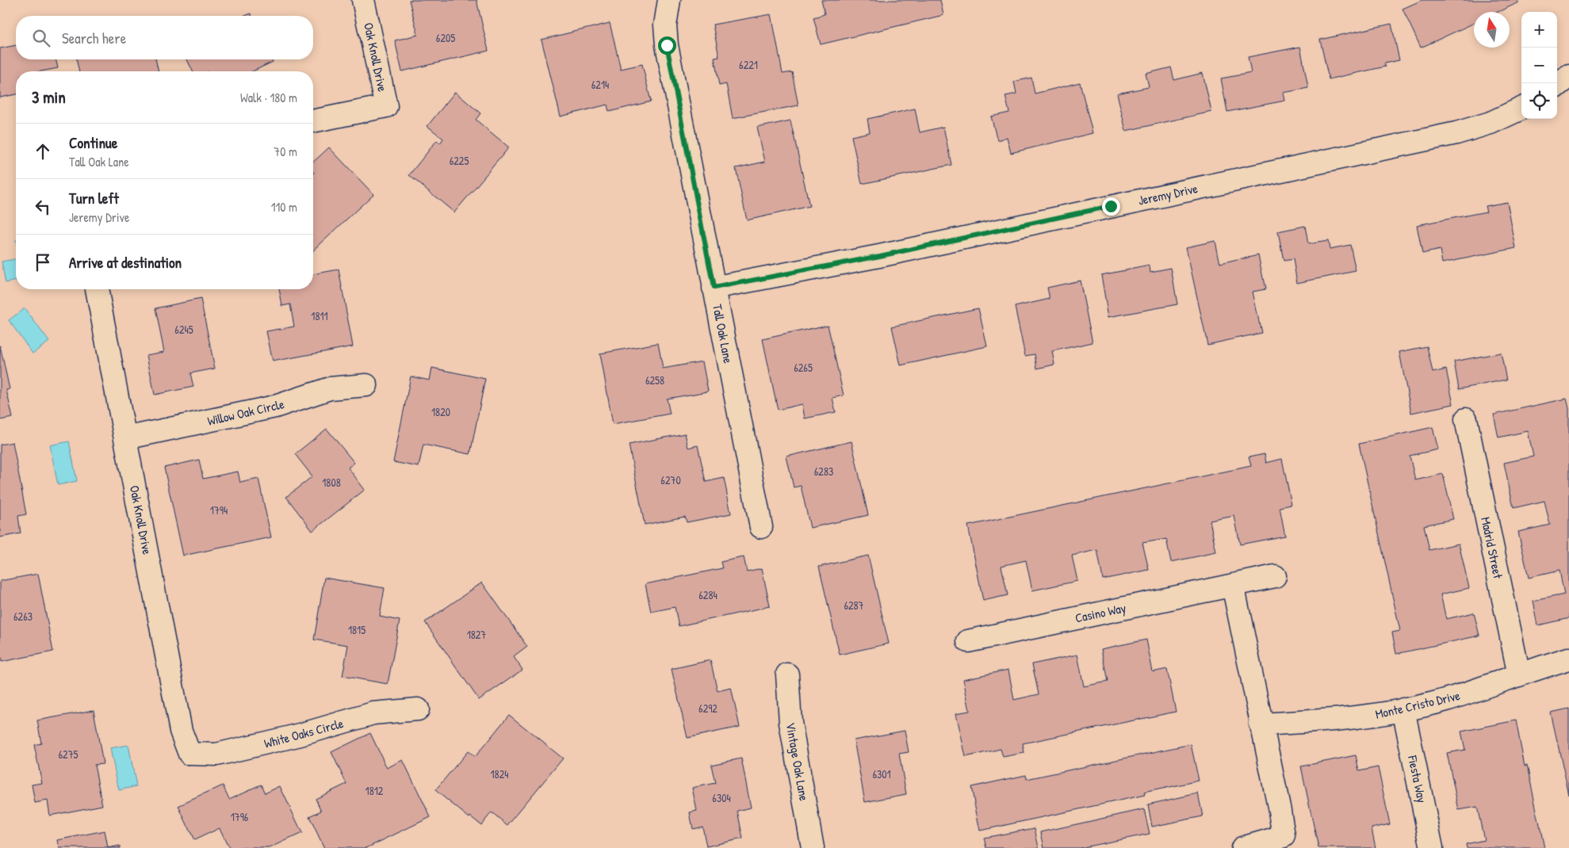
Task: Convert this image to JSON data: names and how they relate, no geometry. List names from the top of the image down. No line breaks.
{"streets":{"street":["Oak Knoll Drive","Jeremy Drive","Tall Oak Lane","Willow Oak Circle","Madrid Street","Casino Way","Monte Cristo Drive","White Oaks Circle","Vintage Oak Lane","Fiesta Way"]},"crossings":[["Oak Knoll Drive","Willow Oak Circle"],["Oak Knoll Drive","White Oaks Circle"],["Jeremy Drive","Tall Oak Lane"],["Madrid Street","Monte Cristo Drive"],["Monte Cristo Drive","Fiesta Way"]],"house_numbers":["6205","6221","6214","6225","1811","6245","6265","6258","1820","6283","6270","1808","1794","6284","6287","6263","1815","1827","6292","6275","1824","6301","1812","6304","1796"],"north":"top","page":{"map_buttons":["+","−"],"search":"Search here","heading":["3 min","Walk · 180 m"],"list":[["Continue","Tall Oak Lane","70 m"],["Turn left","Jeremy Drive","110 m"],"Arrive at destination"]}}
